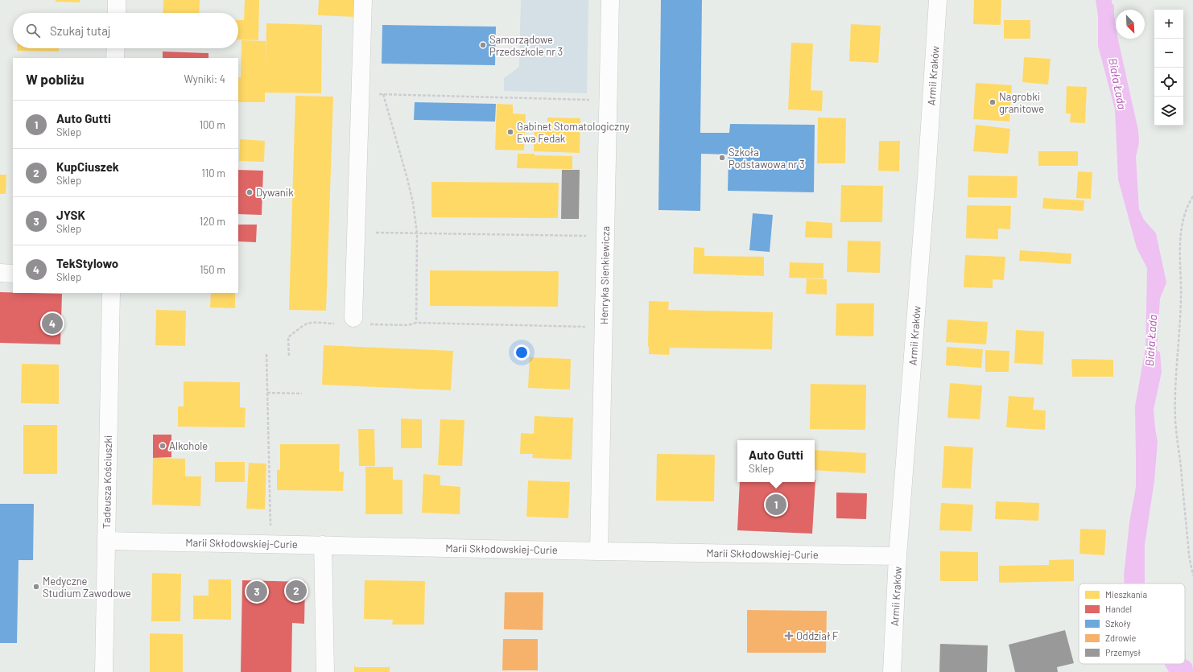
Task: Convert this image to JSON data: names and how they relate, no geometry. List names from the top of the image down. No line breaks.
{"streets":{"street":["Armii Kraków","Henryka Sienkiewicza","Tadeusza Kościuszki","Marii Skłodowskiej-Curie"]},"crossings":[["Armii Kraków","Marii Skłodowskiej-Curie"],["Henryka Sienkiewicza","Marii Skłodowskiej-Curie"],["Tadeusza Kościuszki","Marii Skłodowskiej-Curie"]],"water":["Biała Łada"],"places":{"other":["Samorządowe Przedszkole nr 3","Nagrobki granitowe","Gabinet Stomatologiczny Ewa Fedak","Szkoła Podstawowa nr 3","Dywanik","Alkohole","Medyczne Studium Zawodowe"],"health":["Oddział F"]},"legend":["Mieszkania","Handel","Szkoły","Zdrowie","Przemysł"],"north":"bottom right","page":{"map_buttons":["+","−"],"search":"Szukaj tutaj","heading":["W pobliżu","Wyniki: 4"],"list":[{"mark":"1","name":"Auto Gutti","note":"Sklep","value":"100 m"},{"mark":"2","name":"KupCiuszek","note":"Sklep","value":"110 m"},{"mark":"3","name":"JYSK","note":"Sklep","value":"120 m"},{"mark":"4","name":"TekStylowo","note":"Sklep","value":"150 m"}],"pins":["4","1","2","3"],"popup":["Auto Gutti","Sklep"]}}
